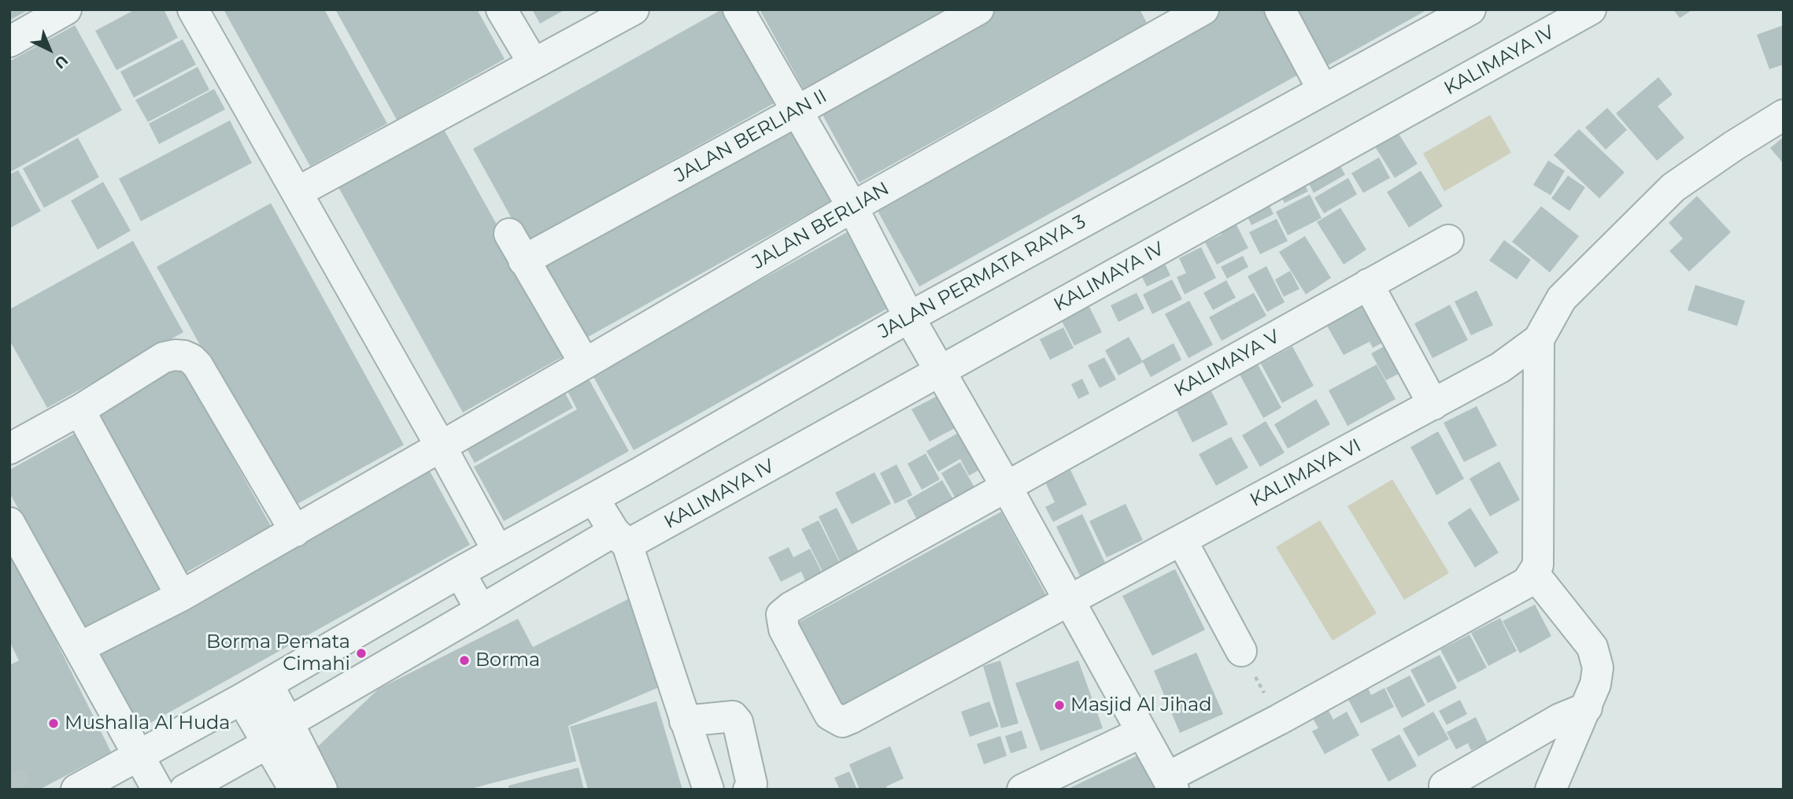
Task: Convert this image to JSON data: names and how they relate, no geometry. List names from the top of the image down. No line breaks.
{"streets":{"street":["KALIMAYA IV","JALAN BERLIAN II","JALAN BERLIAN","JALAN PERMATA RAYA 3","KALIMAYA V","KALIMAYA VI"]},"crossings":[["KALIMAYA V","KALIMAYA VI"]],"places":["Borma Pemata Cimahi","Borma","Masjid Al Jihad","Mushalla Al Huda"],"north":"bottom right"}
